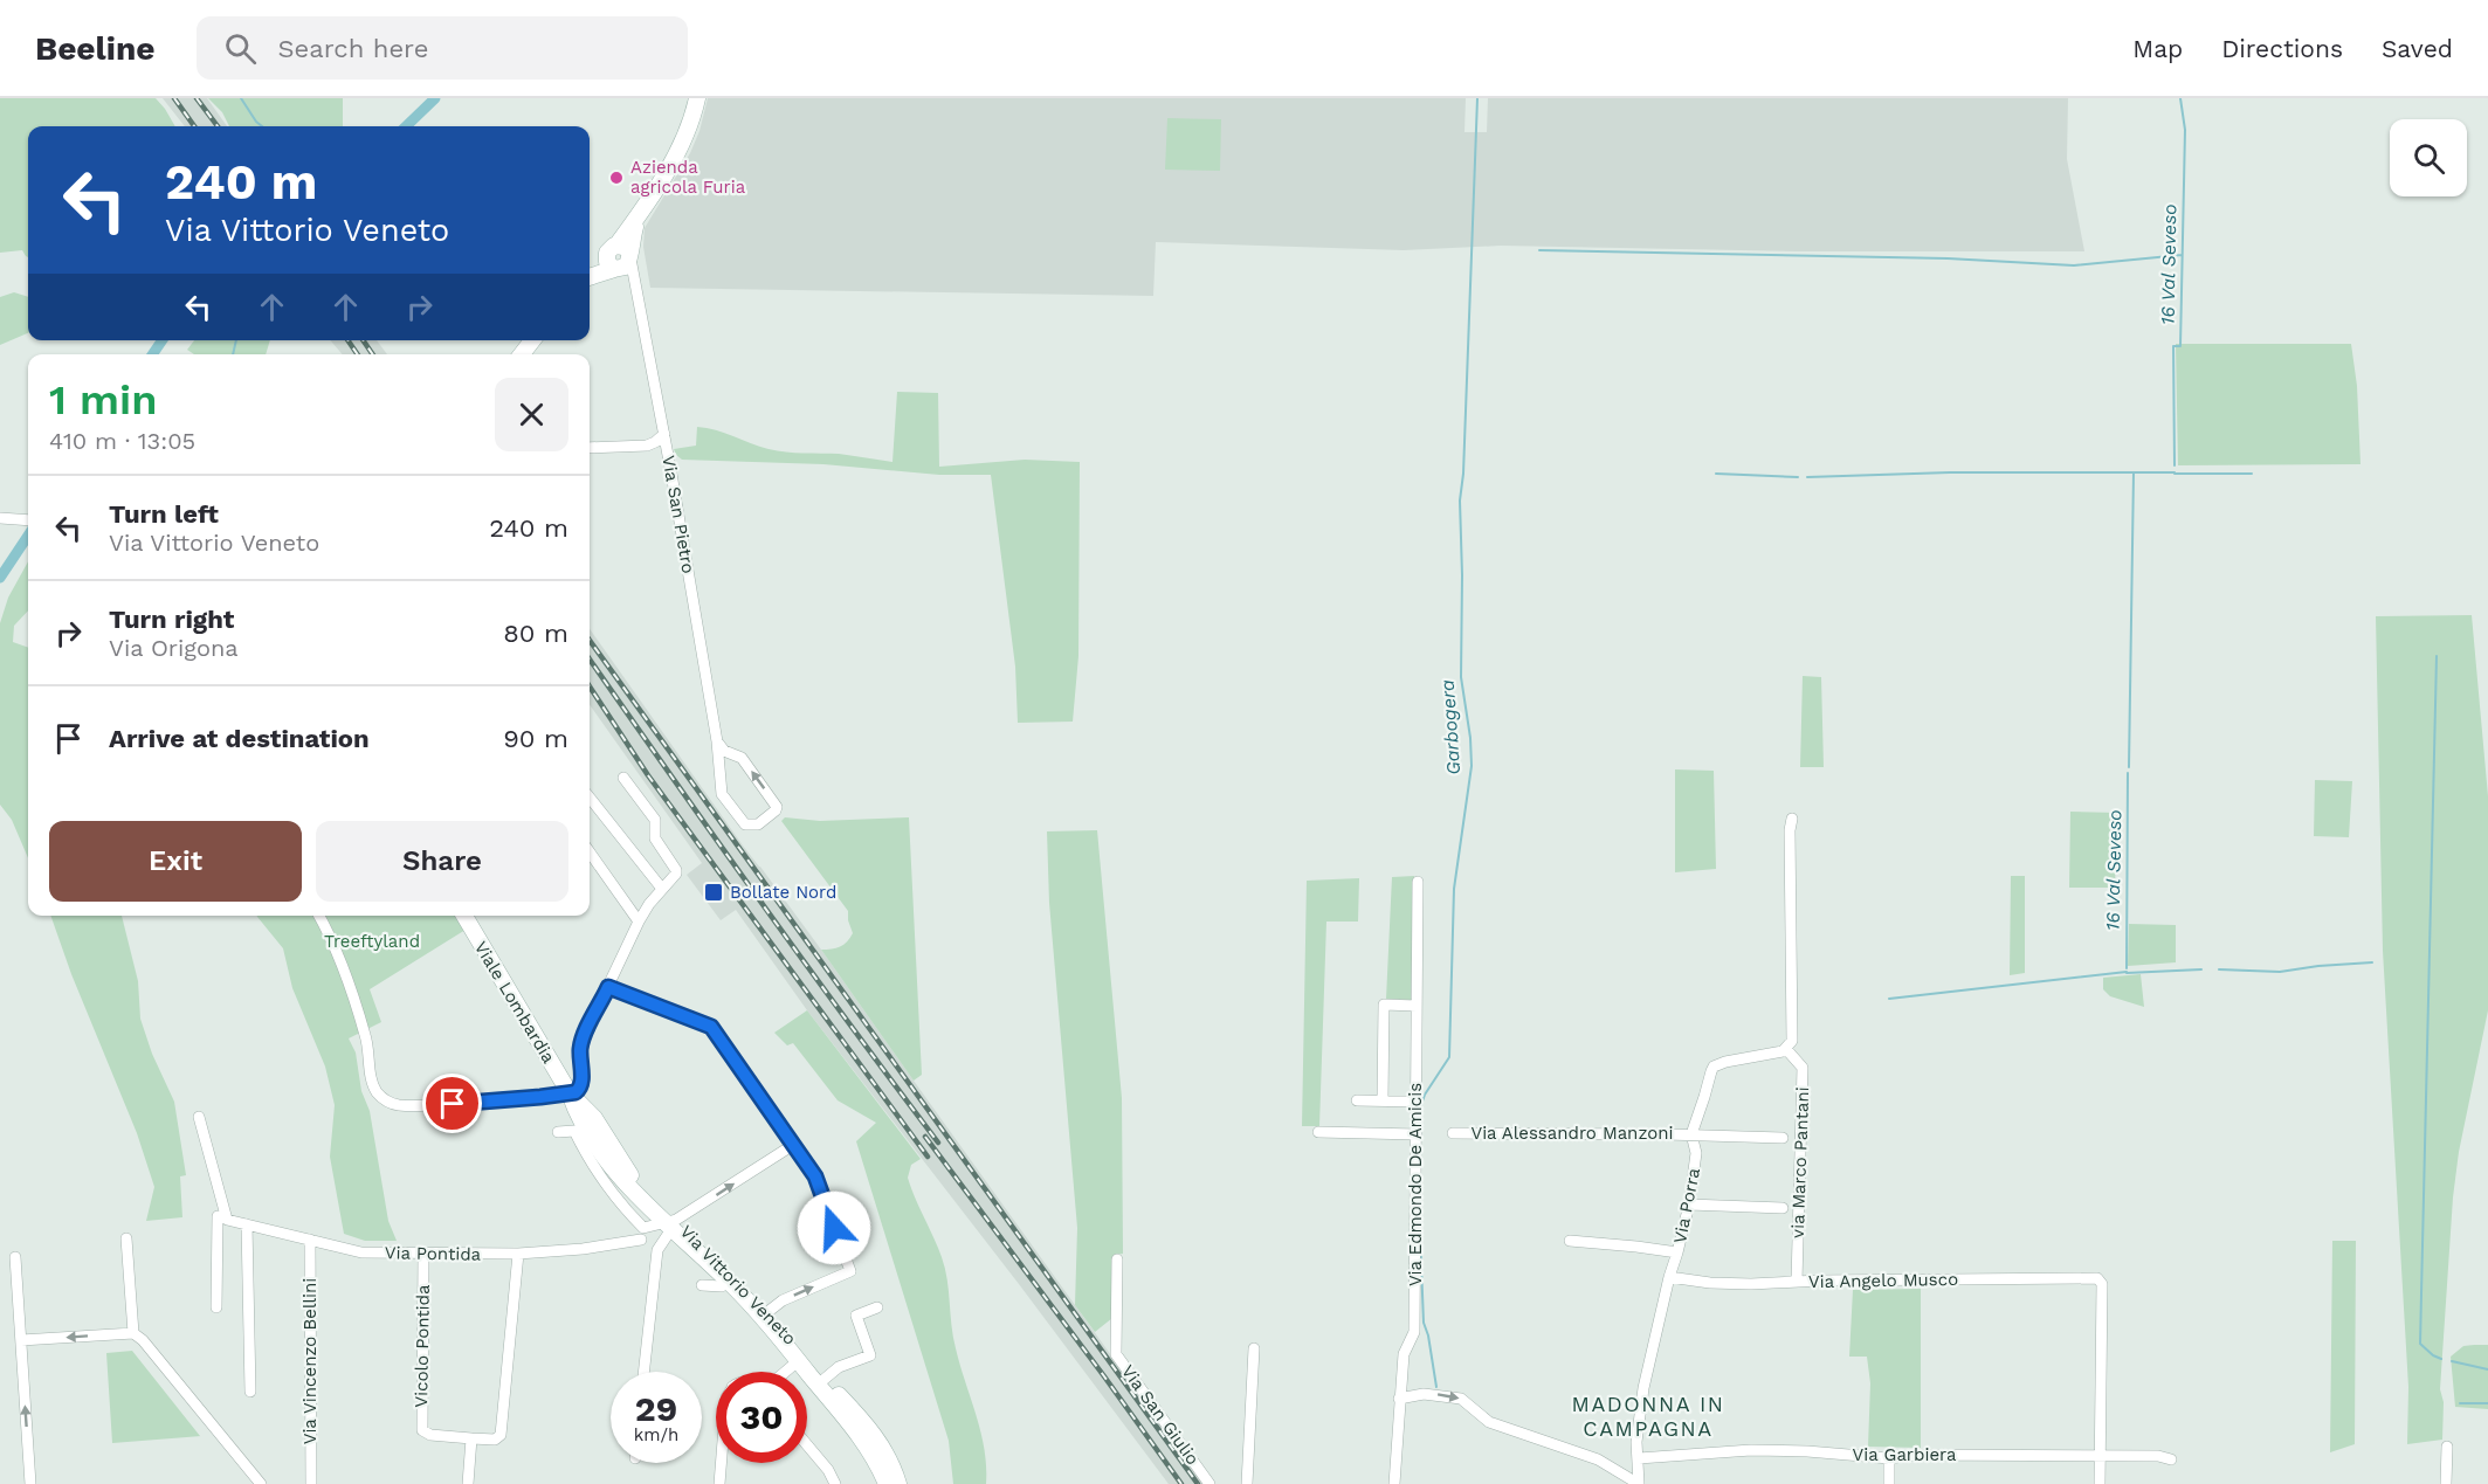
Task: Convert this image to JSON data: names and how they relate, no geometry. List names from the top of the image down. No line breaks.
{"streets":{"street":["Via San Pietro","Viale Lombardia","Via Alessandro Manzoni","via Marco Pantani","Via Edmondo De Amicis","Via Porra","Via Pontida","Via Angelo Musco","Via Vittorio Veneto","Vicolo Pontida","Via Vincenzo Bellini","Via San Giulio","Via Garbiera"]},"crossings":[["Viale Lombardia","Via Vittorio Veneto"],["Via Alessandro Manzoni","Via Porra"],["via Marco Pantani","Via Porra"],["via Marco Pantani","Via Angelo Musco"],["Via Porra","Via Angelo Musco"],["Via Porra","Via Garbiera"],["Via Pontida","Vicolo Pontida"],["Via Pontida","Via Vincenzo Bellini"],["Via Angelo Musco","Via Garbiera"]],"districts":["MADONNA IN CAMPAGNA"],"water":["16 Val Seveso","Garbogera"],"parks":["Treeftyland"],"places":{"other":["Azienda agricola Furia"],"transit":["Bollate Nord"]},"page":{"header":"Beeline","search":"Search here","nav":["Map","Directions","Saved"],"turn":["240 m","Via Vittorio Veneto"],"heading":["1 min","410 m · 13:05"],"list":[{"name":"Turn left","note":"Via Vittorio Veneto","value":"240 m"},{"name":"Turn right","note":"Via Origona","value":"80 m"},{"name":"Arrive at destination","value":"90 m"}],"buttons":["Exit","Share"],"speed":"29 km/h","limit":"30"}}
